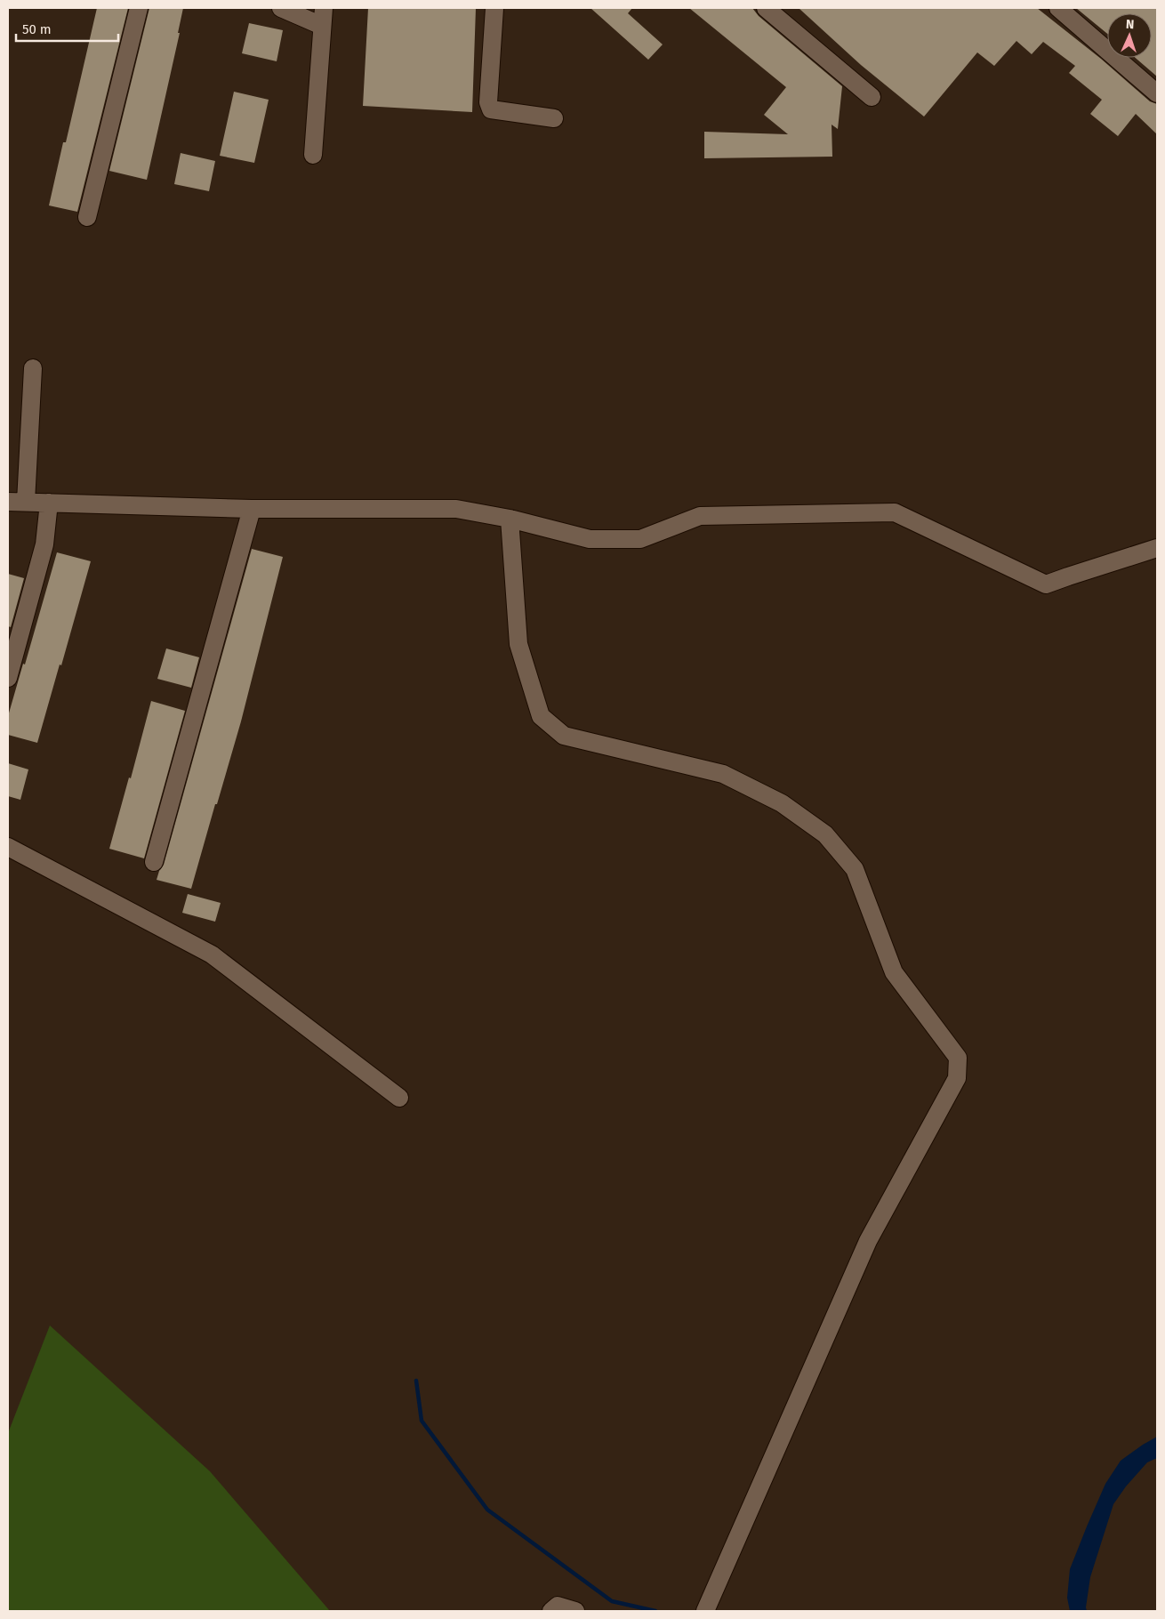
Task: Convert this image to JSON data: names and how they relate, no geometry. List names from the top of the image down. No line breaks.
{"scale_bar":"50 m","north":"top"}
